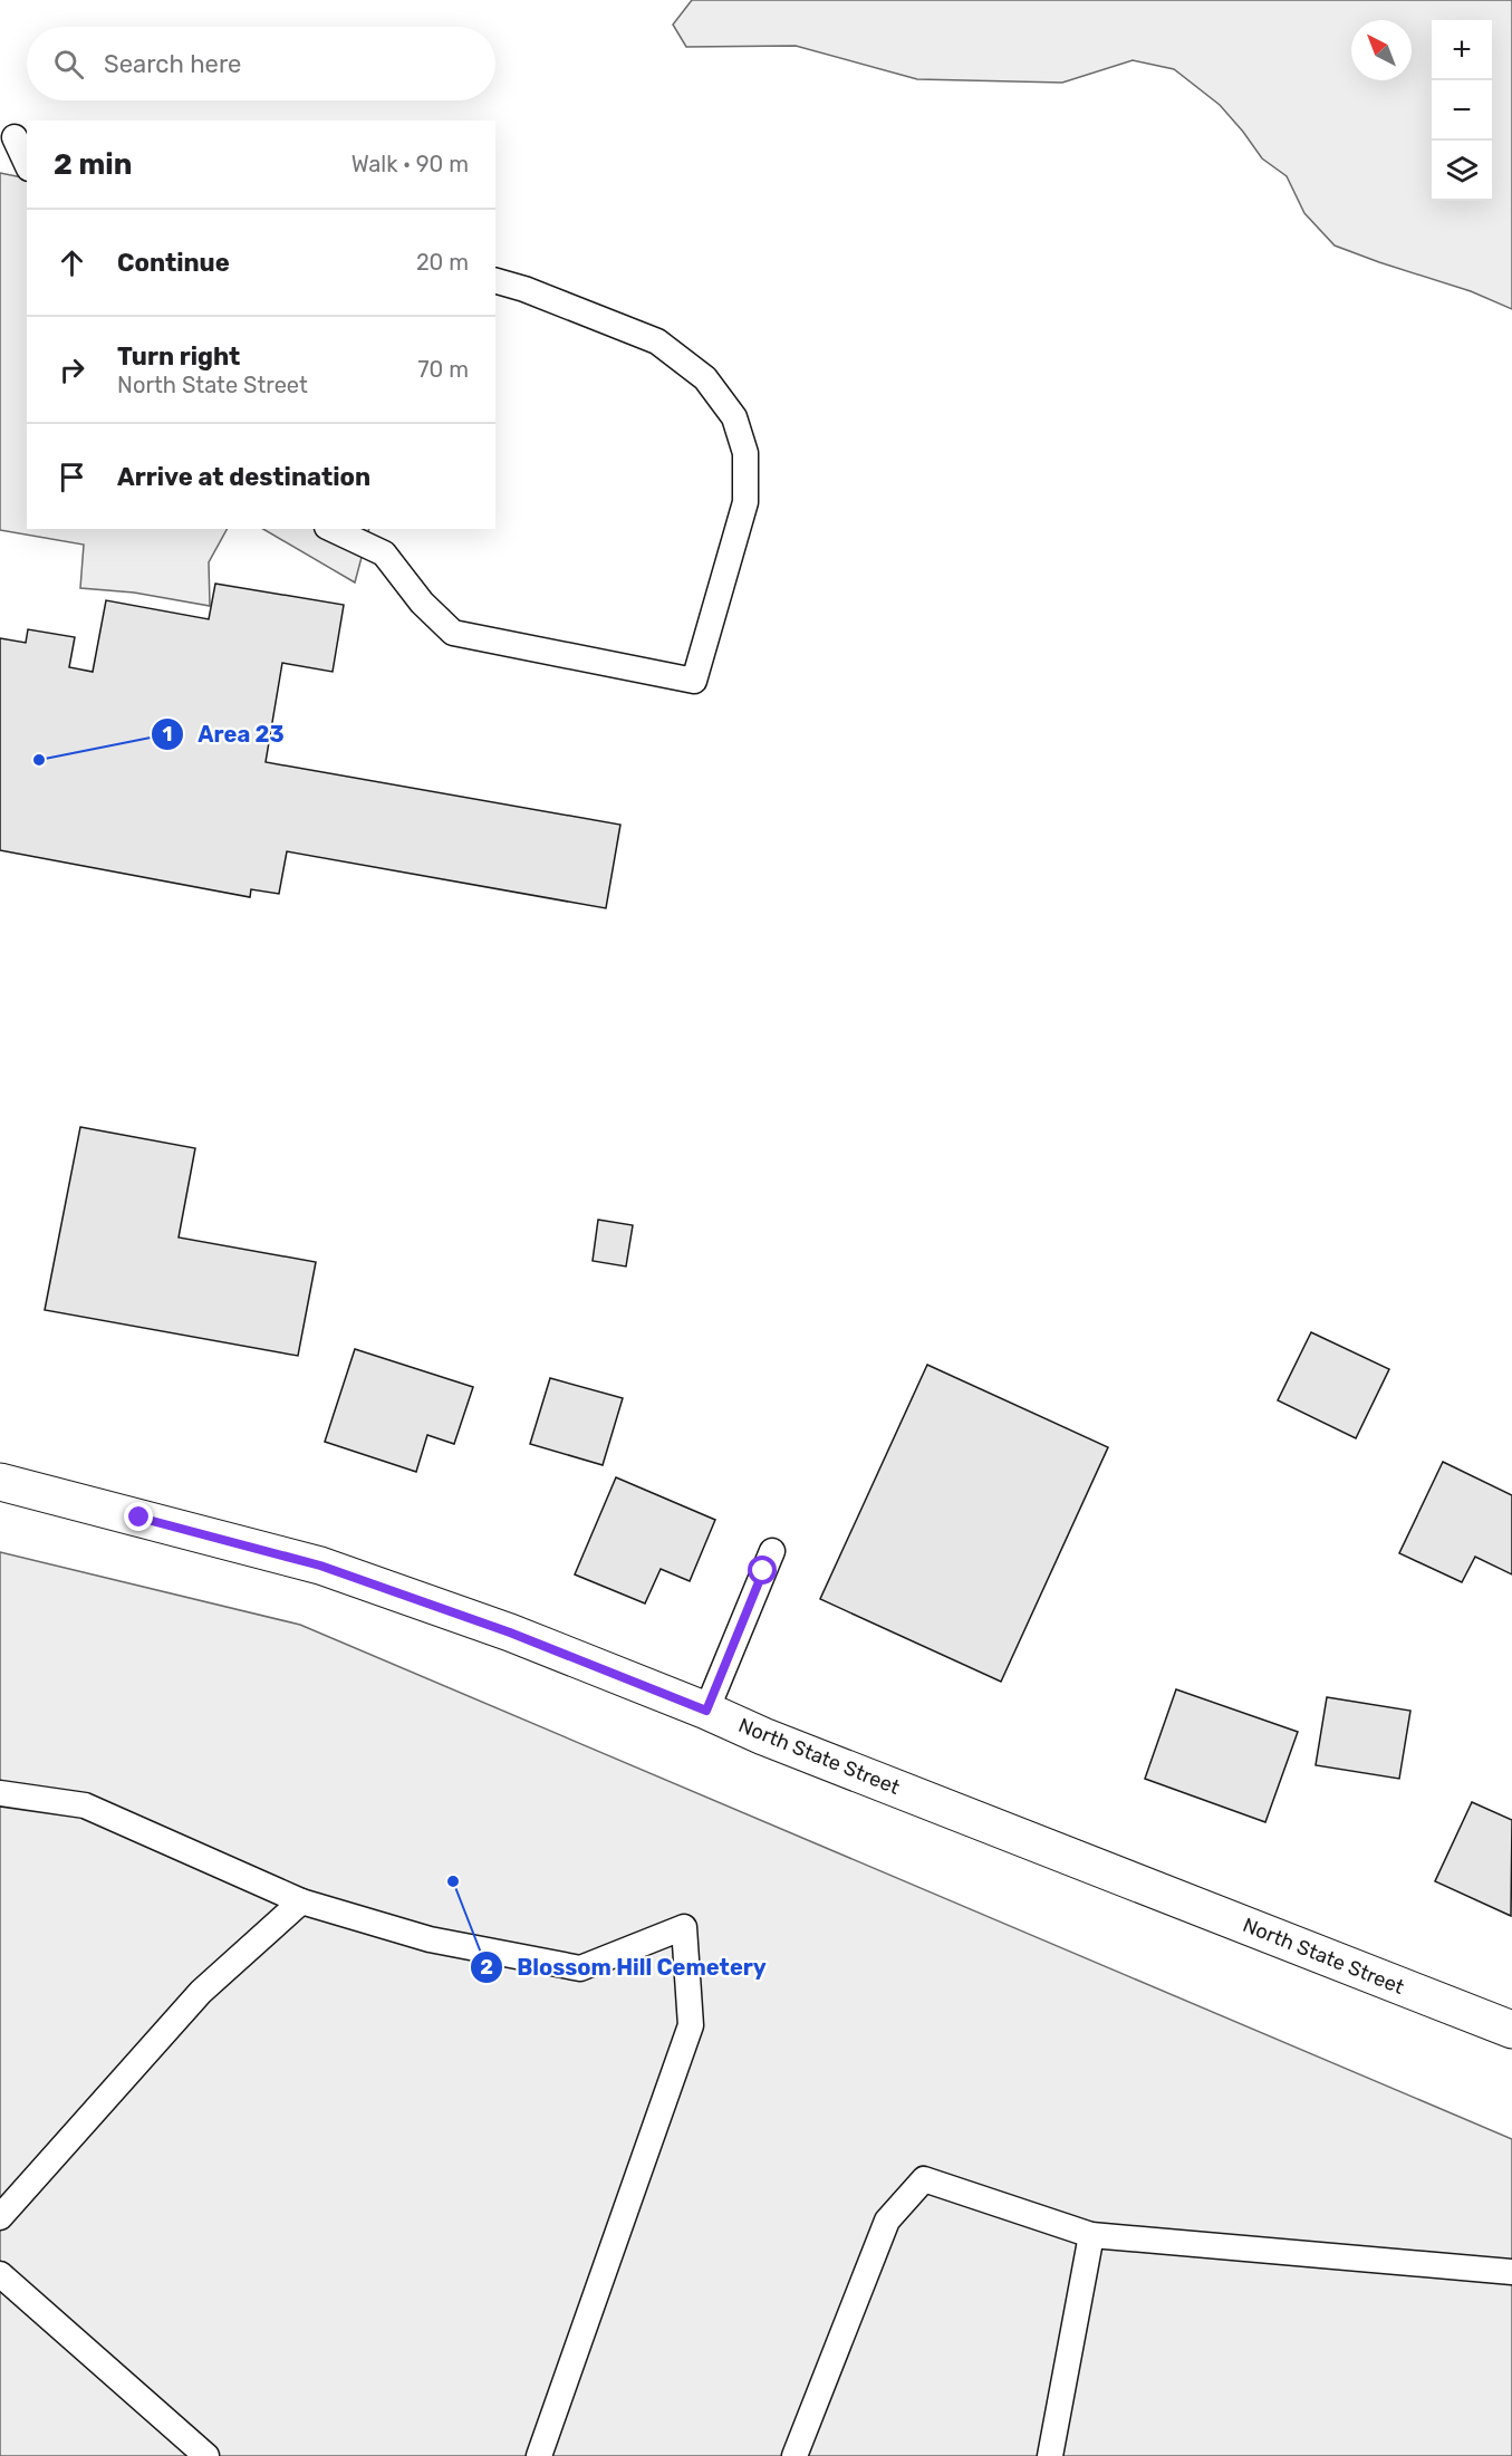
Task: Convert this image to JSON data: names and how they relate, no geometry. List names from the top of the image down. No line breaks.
{"streets":{"main road":["North State Street"]},"places":["Area 23","Blossom Hill Cemetery"],"north":"top left","page":{"map_buttons":["+","−"],"search":"Search here","heading":["2 min","Walk · 90 m"],"list":[["Continue","20 m"],["Turn right","North State Street","70 m"],"Arrive at destination"]}}
